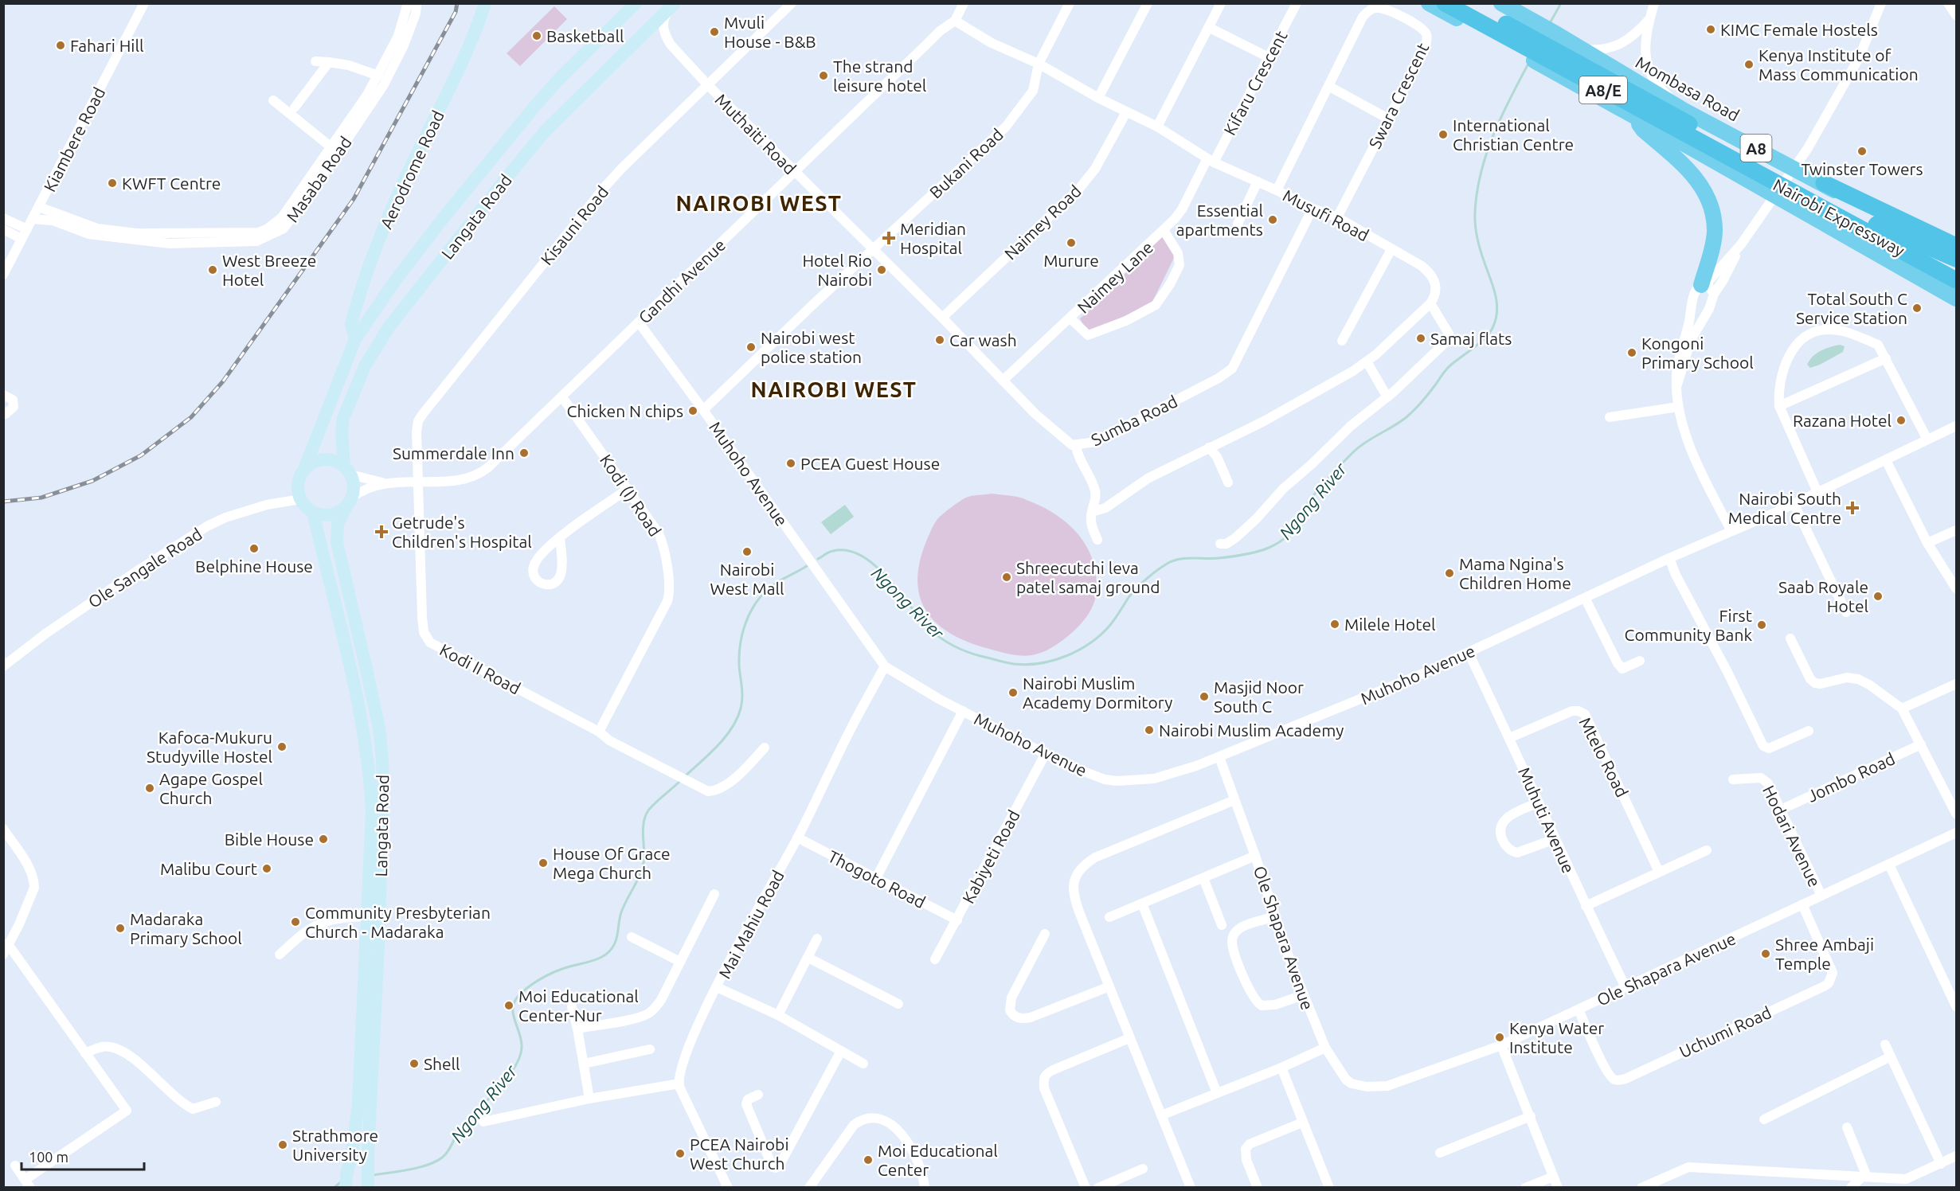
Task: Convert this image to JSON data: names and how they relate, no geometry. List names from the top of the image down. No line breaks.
{"streets":{"highway":["Mombasa Road","A8/E","A8","Nairobi Expressway"],"main road":["Aerodrome Road","Langata Road"],"street":["Kifaru Crescent","Swara Crescent","Muthaiti Road","Kiambere Road","Bukani Road","Masaba Road","Musufi Road","Naimey Road","Kisauni Road","Naimey Lane","Gandhi Avenue","Sumba Road","Muhoho Avenue","Kodi (I) Road","Ole Sangale Road","Kodi II Road","Mtelo Road","Jombo Road","Muhuti Avenue","Hodari Avenue","Kabiyeti Road","Thogoto Road","Mai Mahiu Road","Ole Shapara Avenue","Uchumi Road"]},"crossings":[["Kifaru Crescent","Musufi Road"],["Kifaru Crescent","Naimey Lane"],["Swara Crescent","Musufi Road"],["Muthaiti Road","Bukani Road"],["Muthaiti Road","Langata Road"],["Muthaiti Road","Kisauni Road"],["Muthaiti Road","Gandhi Avenue"],["Muthaiti Road","Sumba Road"],["Kiambere Road","Masaba Road"],["Bukani Road","Musufi Road"],["Bukani Road","Sumba Road"],["Bukani Road","Muhoho Avenue"],["Aerodrome Road","Langata Road"],["Musufi Road","Naimey Road"],["Musufi Road","Naimey Lane"],["Musufi Road","Gandhi Avenue"],["Musufi Road","Sumba Road"],["Langata Road","Gandhi Avenue"],["Langata Road","Ole Sangale Road"],["Naimey Road","Sumba Road"],["Kisauni Road","Gandhi Avenue"],["Kisauni Road","Kodi II Road"],["Naimey Lane","Sumba Road"],["Gandhi Avenue","Muhoho Avenue"],["Gandhi Avenue","Kodi (I) Road"],["Gandhi Avenue","Ole Sangale Road"],["Gandhi Avenue","Kodi II Road"],["Muhoho Avenue","Muhuti Avenue"],["Muhoho Avenue","Kabiyeti Road"],["Muhoho Avenue","Mai Mahiu Road"],["Muhoho Avenue","Ole Shapara Avenue"],["Kodi (I) Road","Kodi II Road"],["Mtelo Road","Muhuti Avenue"],["Jombo Road","Hodari Avenue"],["Muhuti Avenue","Ole Shapara Avenue"],["Hodari Avenue","Ole Shapara Avenue"],["Kabiyeti Road","Thogoto Road"],["Thogoto Road","Mai Mahiu Road"],["Ole Shapara Avenue","Uchumi Road"]],"districts":["NAIROBI WEST","NAIROBI WEST"],"water":["Ngong River"],"places":{"other":["KIMC Female Hostels","Mvuli House - B&B","Basketball","Fahari Hill","Kenya Institute of Mass Communication","The strand leisure hotel","International Christian Centre","Twinster Towers","KWFT Centre","Essential apartments","Murure","West Breeze Hotel","Hotel Rio Nairobi","Total South C Service Station","Samaj flats","Car wash","Nairobi west police station","Kongoni Primary School","Chicken N chips","Razana Hotel","Summerdale Inn","PCEA Guest House","Belphine House","Nairobi West Mall","Mama Ngina's Children Home","Shreecutchi leva patel samaj ground","Saab Royale Hotel","Milele Hotel","First Community Bank","Nairobi Muslim Academy Dormitory","Masjid Noor South C","Nairobi Muslim Academy","Kafoca-Mukuru Studyville Hostel","Agape Gospel Church","Bible House","House Of Grace Mega Church","Malibu Court","Community Presbyterian Church - Madaraka","Madaraka Primary School","Shree Ambaji Temple","Moi Educational Center-Nur","Kenya Water Institute","Shell","Strathmore University","PCEA Nairobi West Church","Moi Educational Center"],"health":["Meridian Hospital","Nairobi South Medical Centre","Getrude's Children's Hospital"]},"scale_bar":"100 m"}
